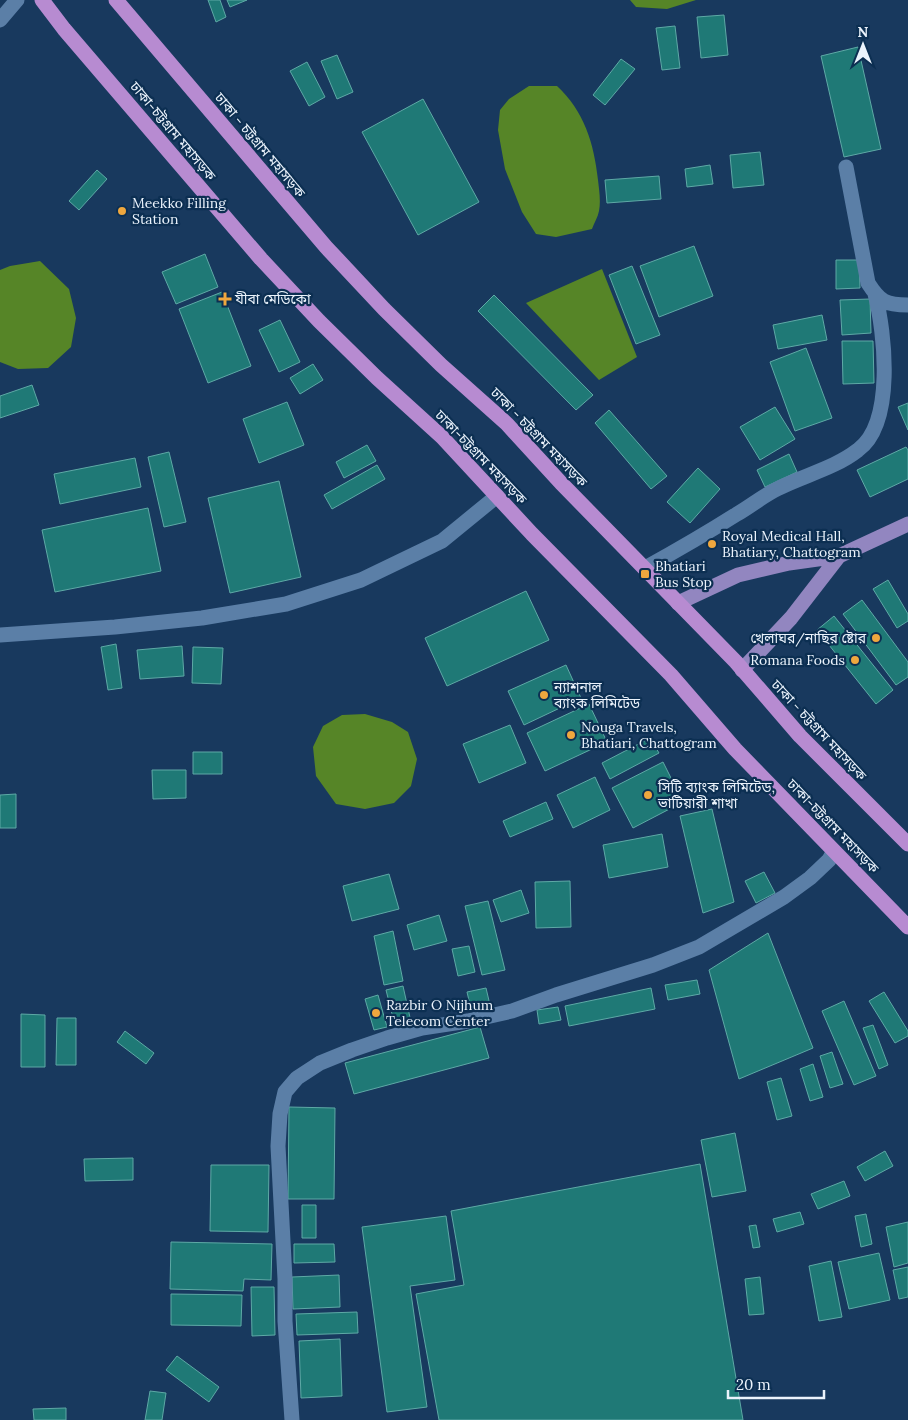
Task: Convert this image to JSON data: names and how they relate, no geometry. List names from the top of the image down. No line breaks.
{"streets":{"highway":["ঢাকা-চট্টগ্রাম মহাসড়ক","ঢাকা - চট্টগ্রাম মহাসড়ক"]},"places":{"other":["Meekko Filling Station","Royal Medical Hall, Bhatiary, Chattogram","খেলাঘর/নাছির ষ্টোর","Romana Foods","ন্যাশনাল ব্যাংক লিমিটেড","Nouga Travels, Bhatiari, Chattogram","সিটি ব্যাংক লিমিটেড, ভাটিয়ারী শাখা","Razbir O Nijhum Telecom Center"],"health":["যীবা মেডিকো"],"transit":["Bhatiari Bus Stop"]},"scale_bar":"20 m","north":"top"}
